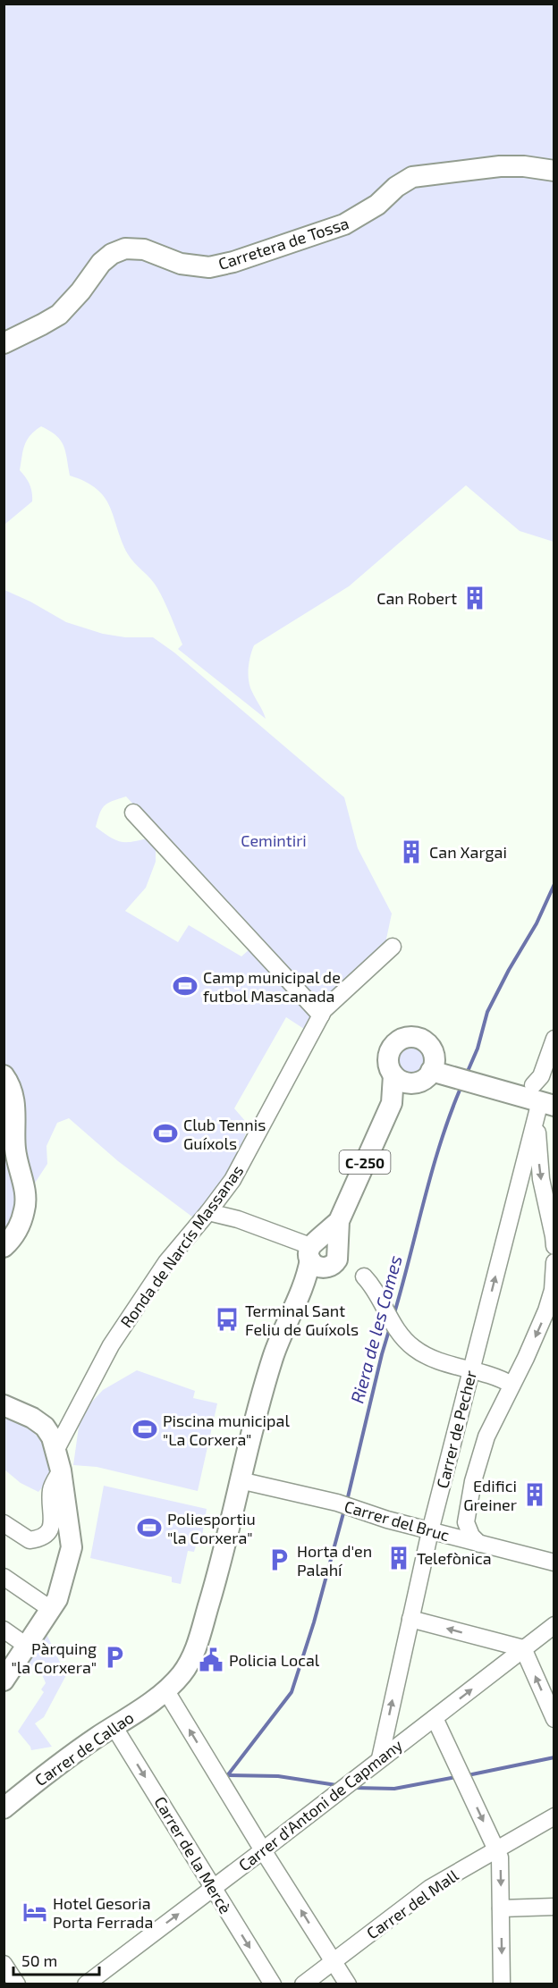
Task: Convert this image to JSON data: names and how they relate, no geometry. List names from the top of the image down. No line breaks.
{"streets":{"main road":["Carretera de Tossa","C-250","Carrer de Callao"],"street":["Ronda de Narcís Massanas","Carrer de Pecher","Carrer del Bruc","Carrer d'Antoni de Capmany","Carrer de la Mercè","Carrer del Mall"]},"crossings":[["C-250","Carrer de Callao"],["Carrer de Pecher","Carrer del Bruc"],["Carrer de Pecher","Carrer d'Antoni de Capmany"],["Carrer del Bruc","Carrer de Callao"],["Carrer de Callao","Carrer de la Mercè"],["Carrer d'Antoni de Capmany","Carrer de la Mercè"]],"one_way":["Carrer d'Antoni de Capmany"],"water":["Riera de les Comes"],"parks":["Cemintiri"],"places":{"building":["Can Robert","Can Xargai","Edifici Greiner","Telefònica"],"sports":["Camp municipal de futbol Mascanada","Club Tennis Guíxols","Piscina municipal \"La Corxera\"","Poliesportiu \"la Corxera\""],"bus stop":["Terminal Sant Feliu de Guíxols"],"parking":["Horta d'en Palahí","Pàrquing \"la Corxera\""],"public building":["Policia Local"],"hotel":["Hotel Gesoria Porta Ferrada"]},"scale_bar":"50 m"}
